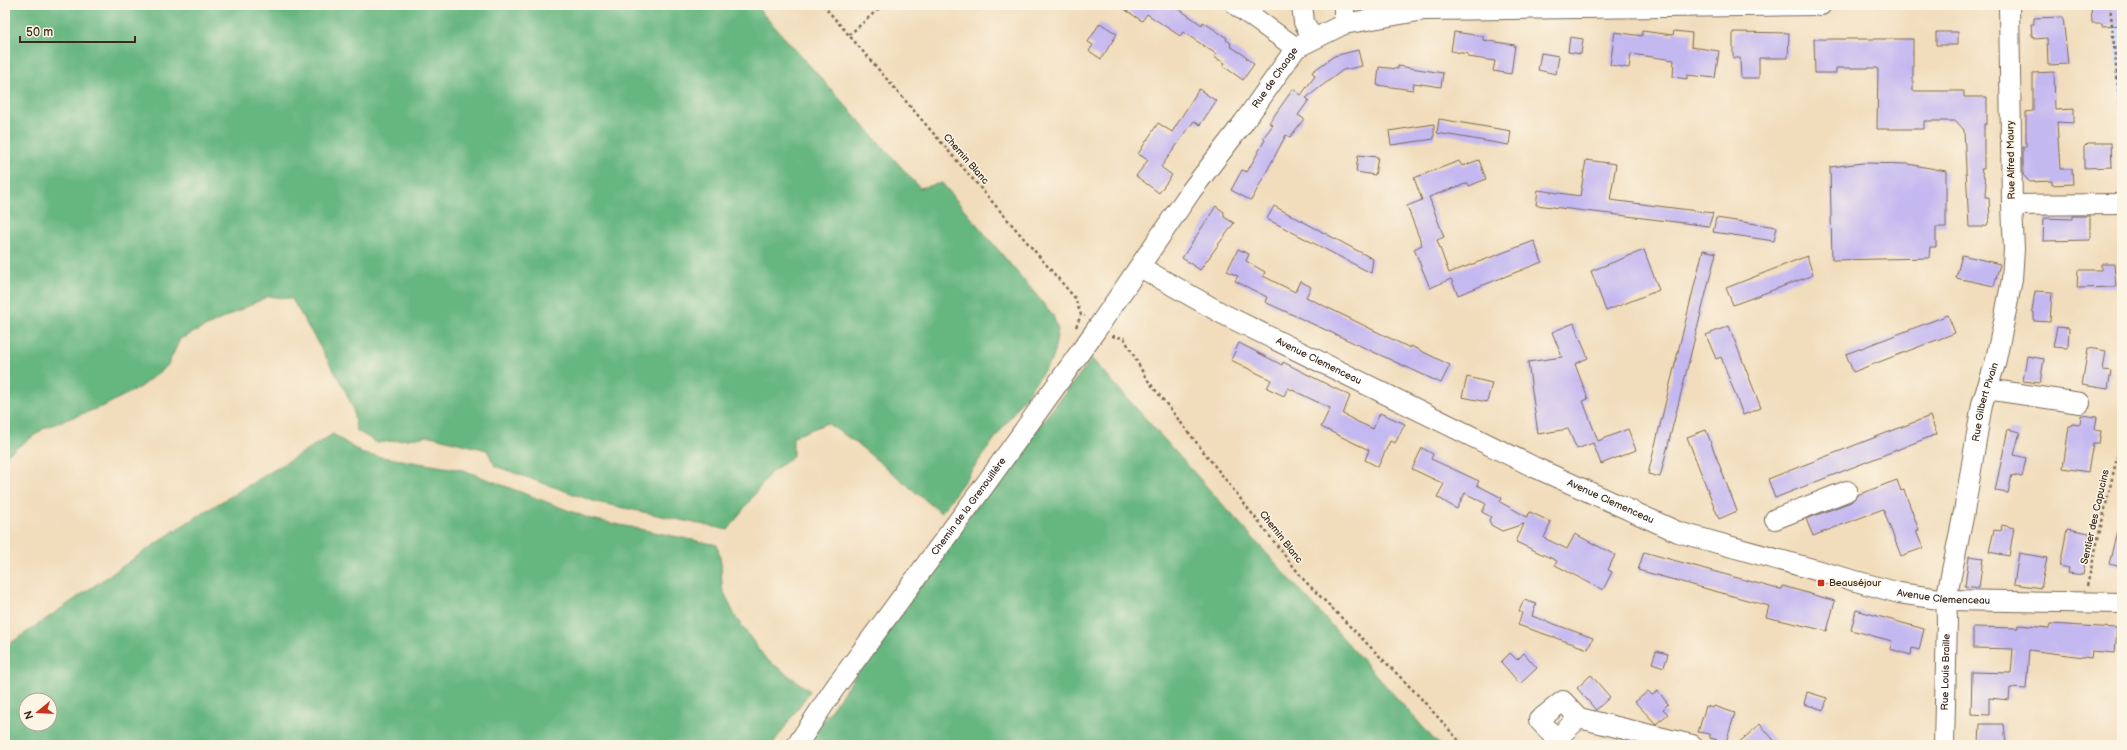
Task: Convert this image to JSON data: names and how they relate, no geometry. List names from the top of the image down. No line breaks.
{"streets":{"street":["Rue de Chaage","Rue Alfred Maury","Avenue Clemenceau","Rue Gilbert Pivain","Chemin de la Grenouillère","Rue Louis Braille"],"path":["Chemin Blanc","Sentier des Capucins"]},"crossings":[["Rue de Chaage","Avenue Clemenceau"],["Rue de Chaage","Chemin de la Grenouillère"],["Rue Alfred Maury","Rue Gilbert Pivain"],["Avenue Clemenceau","Rue Gilbert Pivain"],["Avenue Clemenceau","Chemin de la Grenouillère"],["Avenue Clemenceau","Sentier des Capucins"],["Avenue Clemenceau","Rue Louis Braille"],["Rue Gilbert Pivain","Rue Louis Braille"]],"places":{"transit":["Beauséjour"]},"scale_bar":"50 m","north":"left"}
